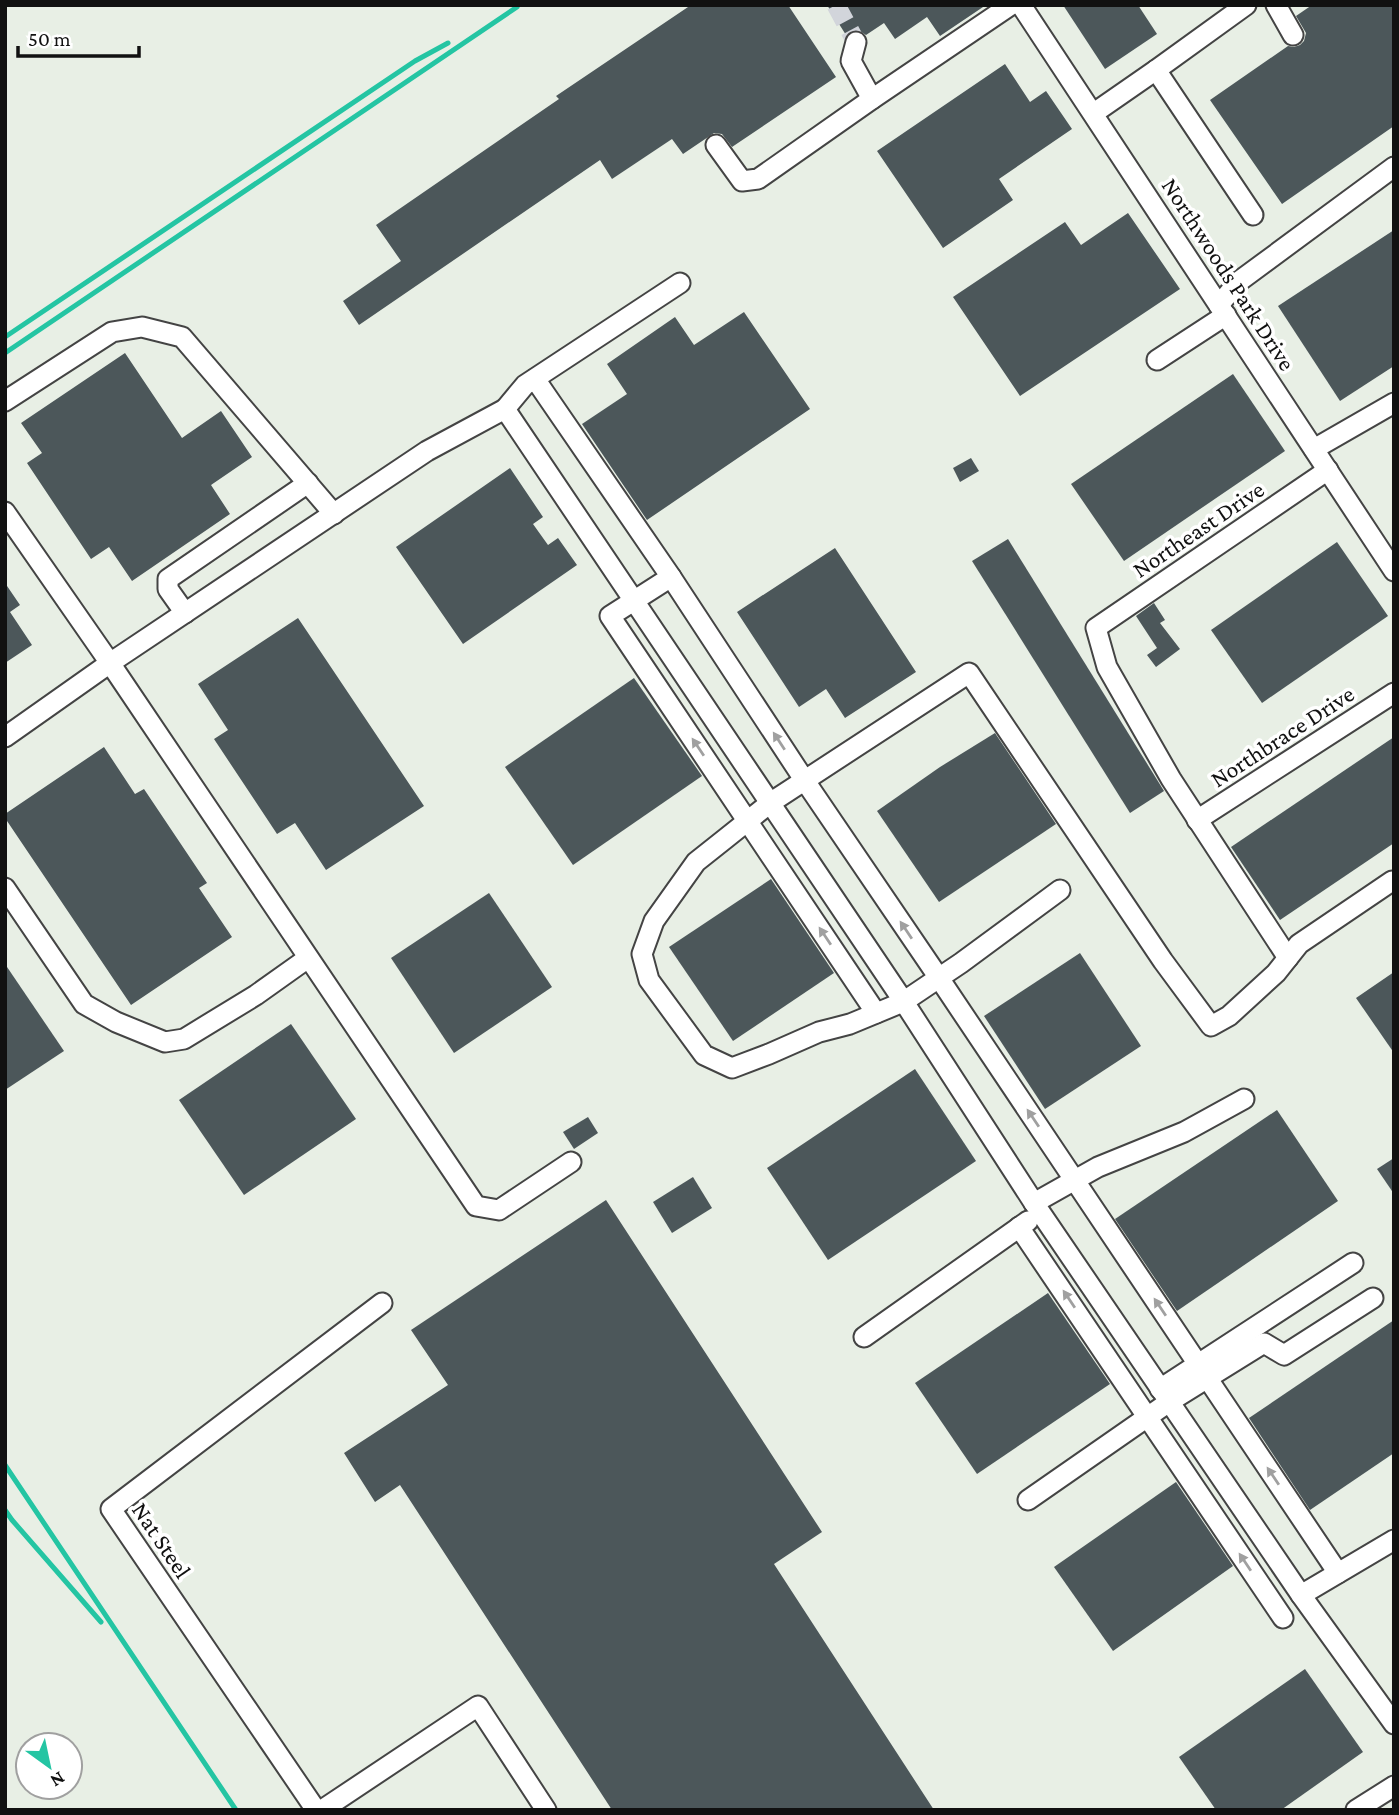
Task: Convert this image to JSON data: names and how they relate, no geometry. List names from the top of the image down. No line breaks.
{"streets":{"street":["Northwoods Park Drive","Northeast Drive","Northbrace Drive","Nat Steel"]},"crossings":[["Northwoods Park Drive","Northeast Drive"],["Northeast Drive","Northbrace Drive"]],"scale_bar":"50 m","north":"bottom right"}
